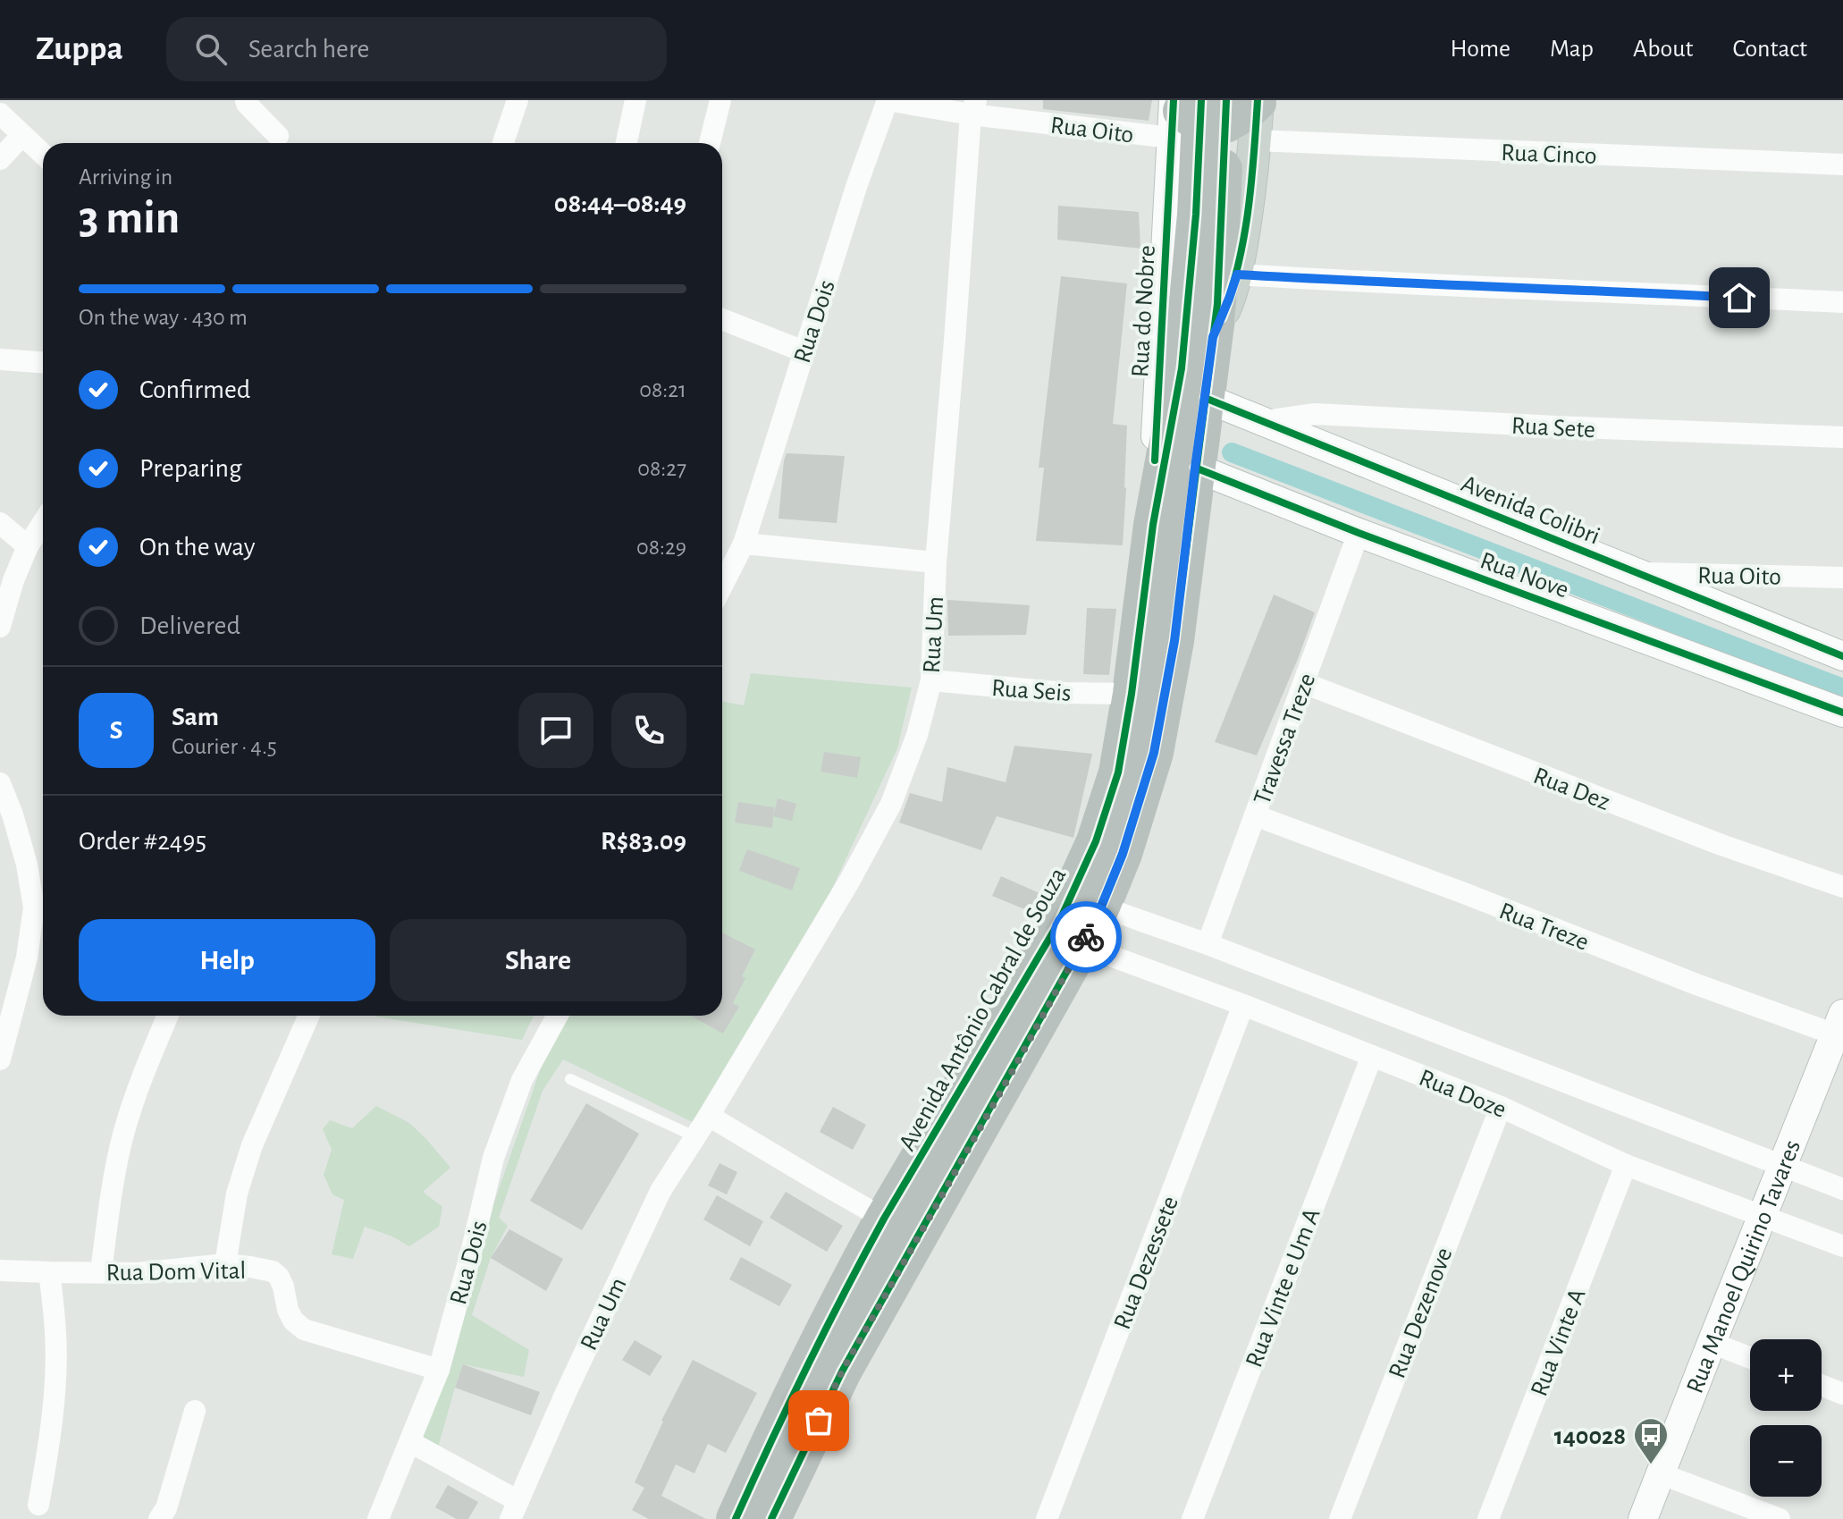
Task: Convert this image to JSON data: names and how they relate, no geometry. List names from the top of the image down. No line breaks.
{"streets":{"highway":["Avenida Antônio Cabral de Souza"],"street":["Rua Oito","Rua Cinco","Rua Dois","Rua Sete","Avenida Colibri","Rua Nove","Rua Um","Rua Seis","Travessa Treze","Rua Dez","Rua Treze","Rua Doze","Rua Dezessete","Rua Manoel Quirino Tavares","Rua Dom Vital","Rua Vinte e Um A","Rua Dezenove","Rua Vinte A"],"cycle path":["Rua do Nobre"]},"crossings":[["Rua Oito","Rua Cinco"],["Rua Oito","Rua Dois"],["Rua Oito","Avenida Colibri"],["Rua Oito","Rua Um"],["Rua Oito","Avenida Antônio Cabral de Souza"],["Rua Cinco","Avenida Antônio Cabral de Souza"],["Rua Dois","Rua Dom Vital"],["Rua Sete","Avenida Colibri"],["Rua Nove","Travessa Treze"],["Rua Um","Rua Seis"],["Rua Seis","Avenida Antônio Cabral de Souza"],["Travessa Treze","Rua Dez"],["Travessa Treze","Rua Treze"],["Travessa Treze","Rua Doze"],["Rua Treze","Rua Manoel Quirino Tavares"],["Rua Doze","Rua Dezessete"],["Rua Doze","Rua Manoel Quirino Tavares"],["Rua Doze","Rua Vinte e Um A"],["Rua Doze","Rua Dezenove"],["Rua Doze","Rua Vinte A"]],"places":{"bus stop":["140028"]},"page":{"header":"Zuppa","search":"Search here","nav":["Home","Map","About","Contact"],"heading":["3 min","Arriving in","08:44–08:49"],"panel":["Sam","Courier · 4.5","Order #2495","R$83.09"],"bar":"On the way · 430 m","list":[["Confirmed","08:21"],["Preparing","08:27"],["On the way","08:29"],"Delivered"],"round":"S","buttons":["Help","Share"],"map_buttons":["+","−"]}}
